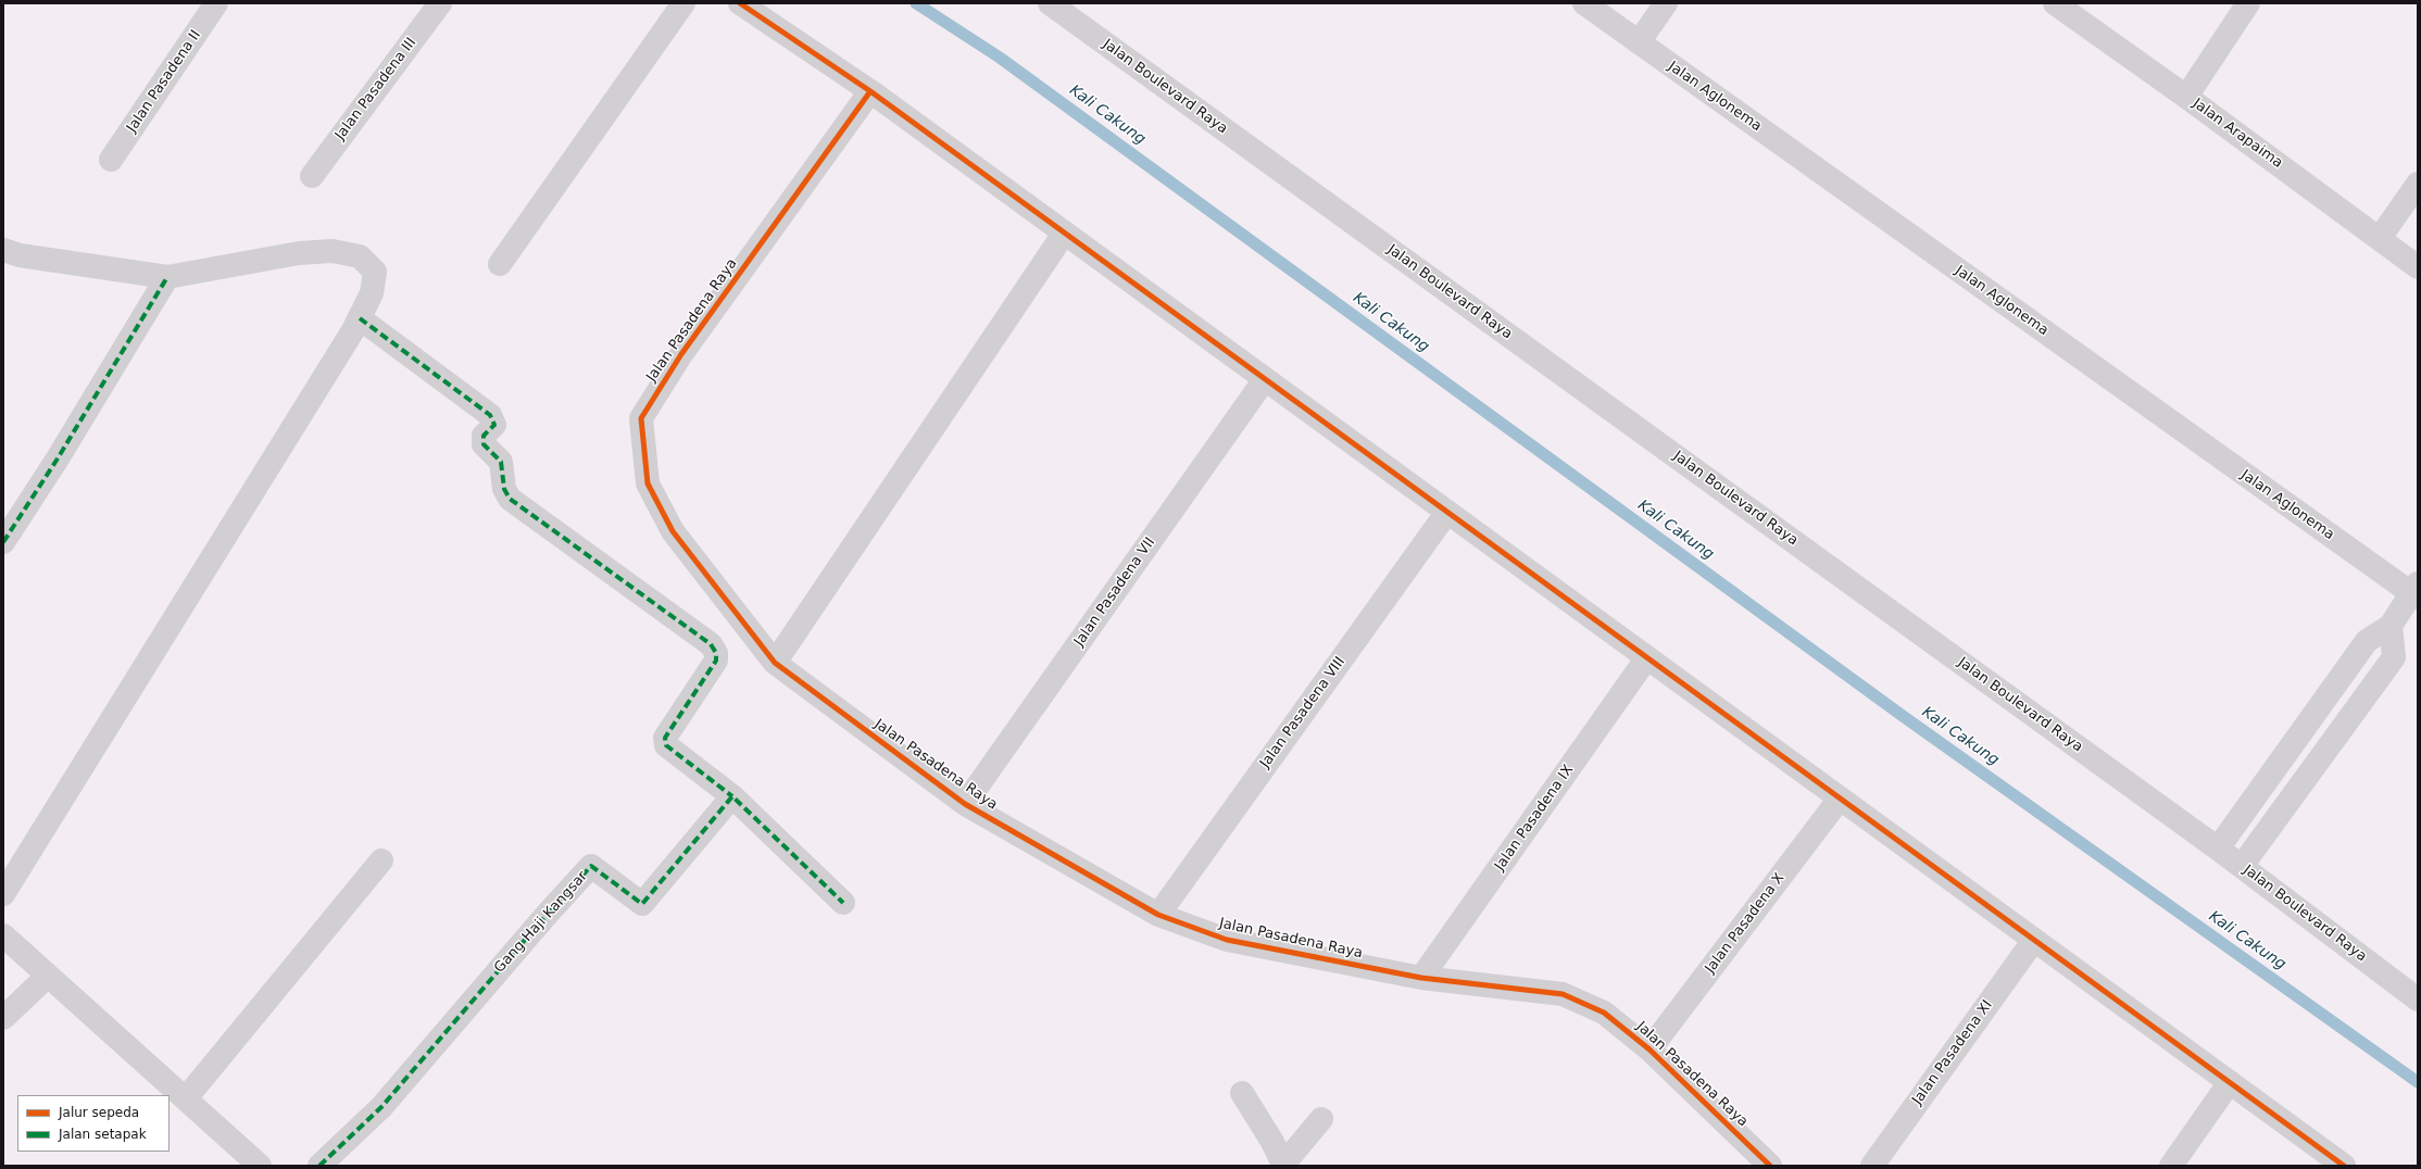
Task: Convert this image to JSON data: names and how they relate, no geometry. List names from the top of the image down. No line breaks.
{"streets":{"street":["Jalan Pasadena II","Jalan Boulevard Raya","Jalan Pasadena III","Jalan Aglonema","Jalan Arapaima","Jalan Pasadena Raya","Jalan Pasadena VII","Jalan Pasadena VIII","Jalan Pasadena IX","Gang Haji Kangsar","Jalan Pasadena X","Jalan Pasadena XI"]},"crossings":[["Jalan Pasadena Raya","Jalan Pasadena VII"],["Jalan Pasadena Raya","Jalan Pasadena VIII"],["Jalan Pasadena Raya","Jalan Pasadena IX"],["Jalan Pasadena Raya","Jalan Pasadena X"]],"water":["Kali Cakung"],"legend":["Jalur sepeda","Jalan setapak"]}
